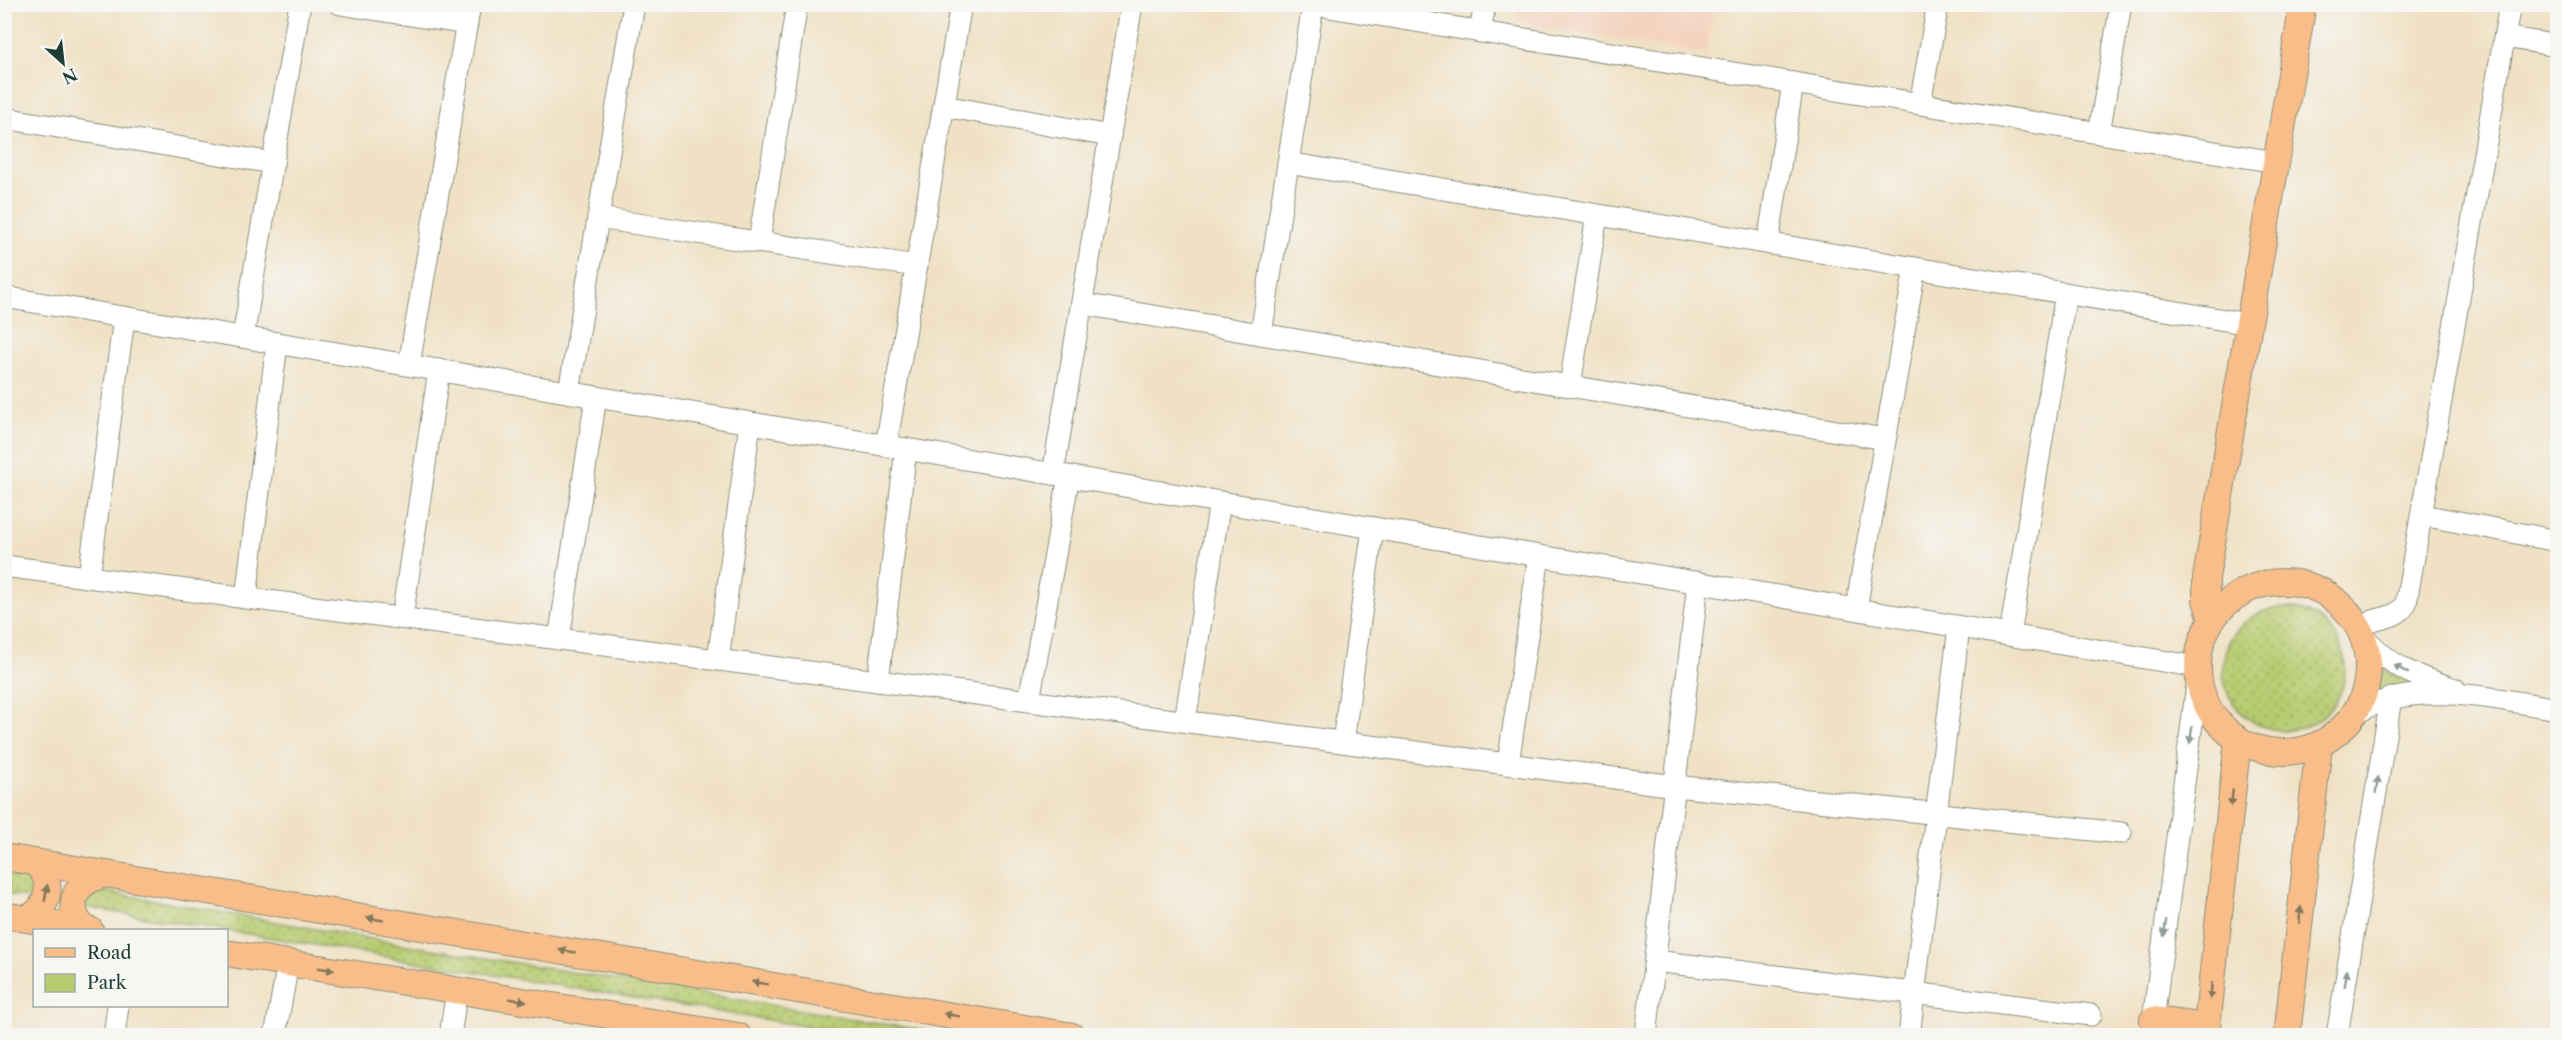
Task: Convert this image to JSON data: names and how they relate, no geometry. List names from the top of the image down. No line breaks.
{"legend":["Road","Park"],"north":"bottom right"}
